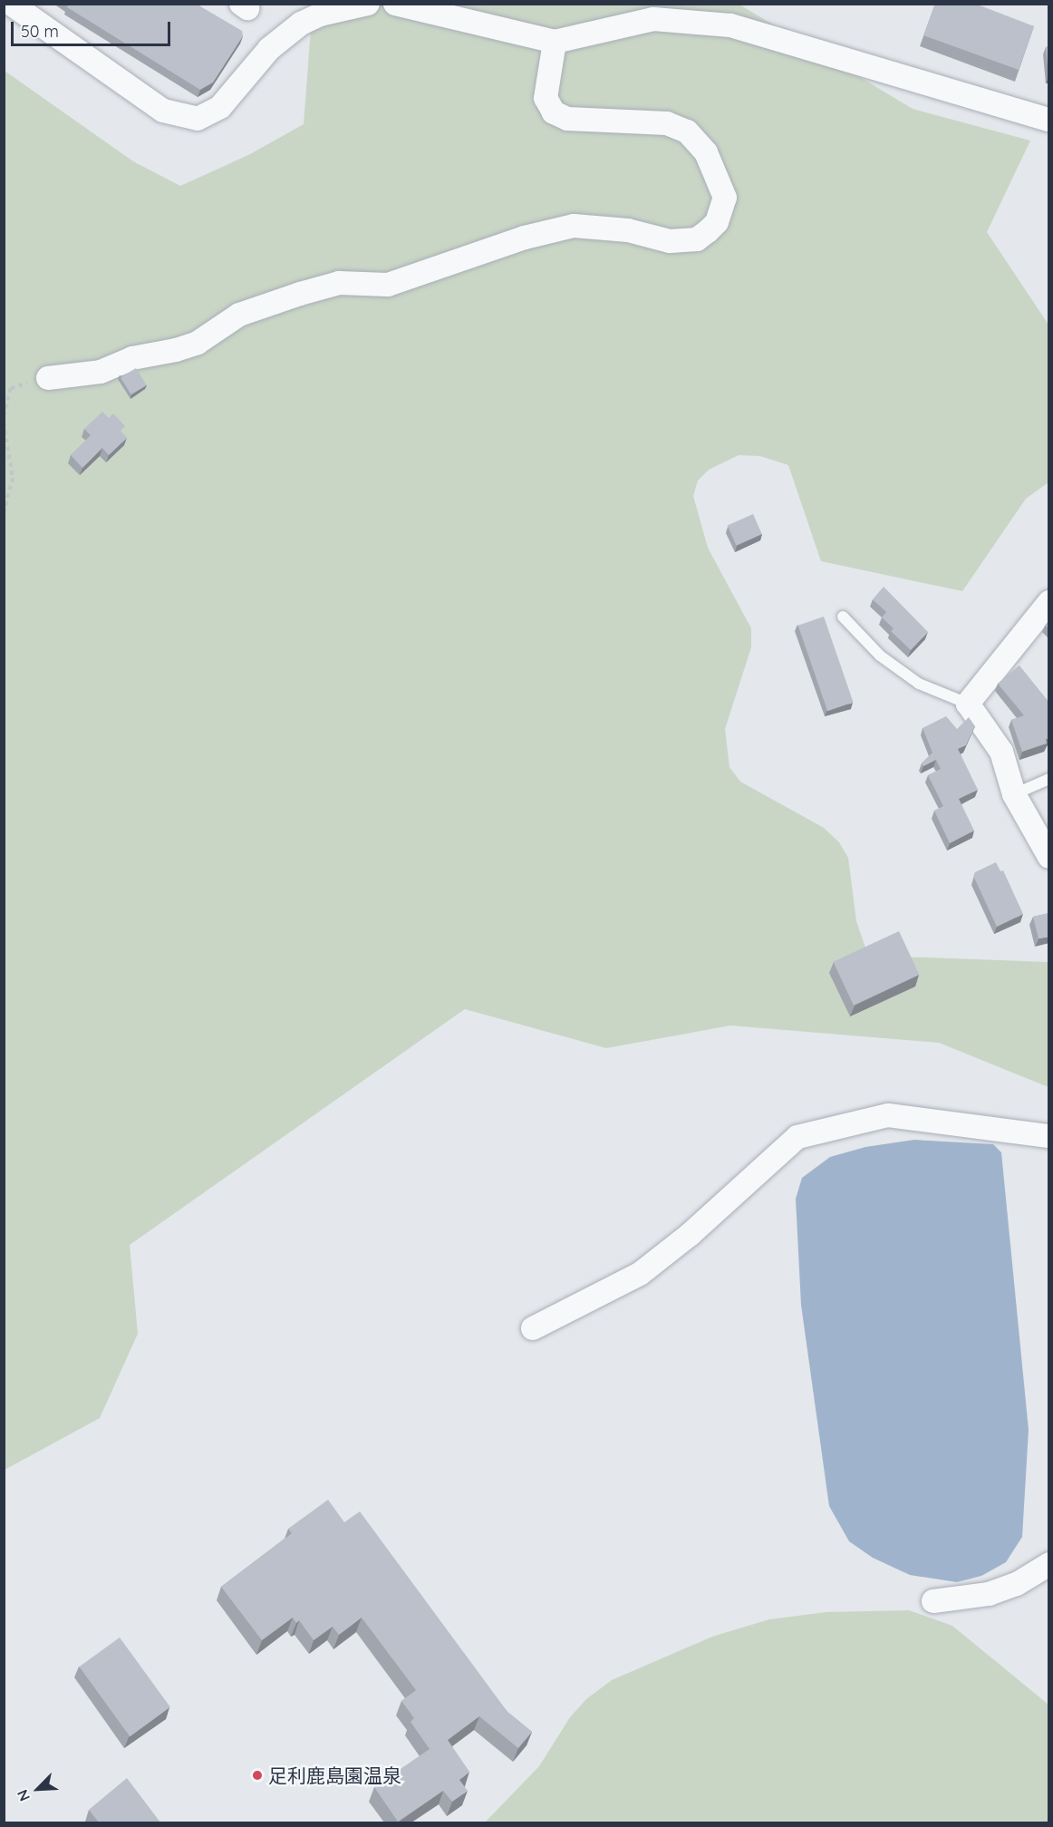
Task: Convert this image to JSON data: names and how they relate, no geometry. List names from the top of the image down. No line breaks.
{"places":["足利鹿島園温泉"],"scale_bar":"50 m","north":"bottom left"}
